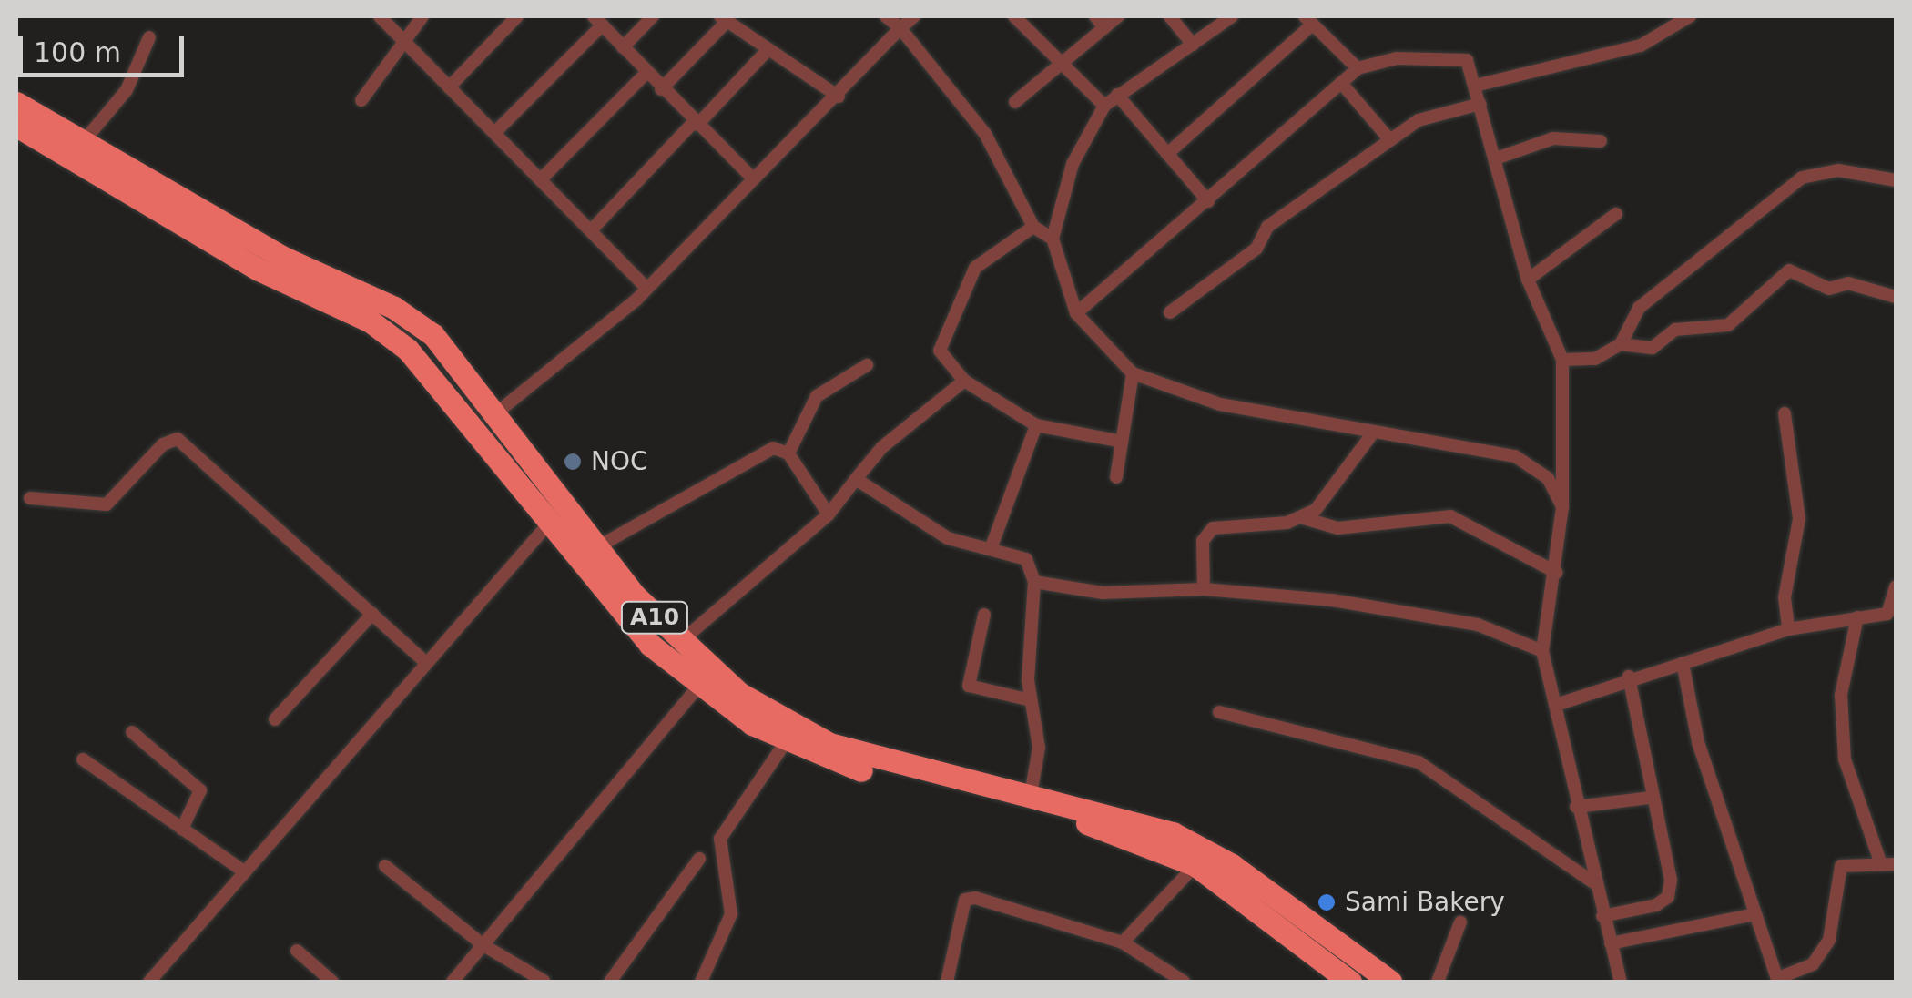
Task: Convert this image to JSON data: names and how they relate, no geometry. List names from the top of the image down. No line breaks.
{"streets":{"highway":["A10"]},"places":["NOC","Sami Bakery"],"scale_bar":"100 m"}
